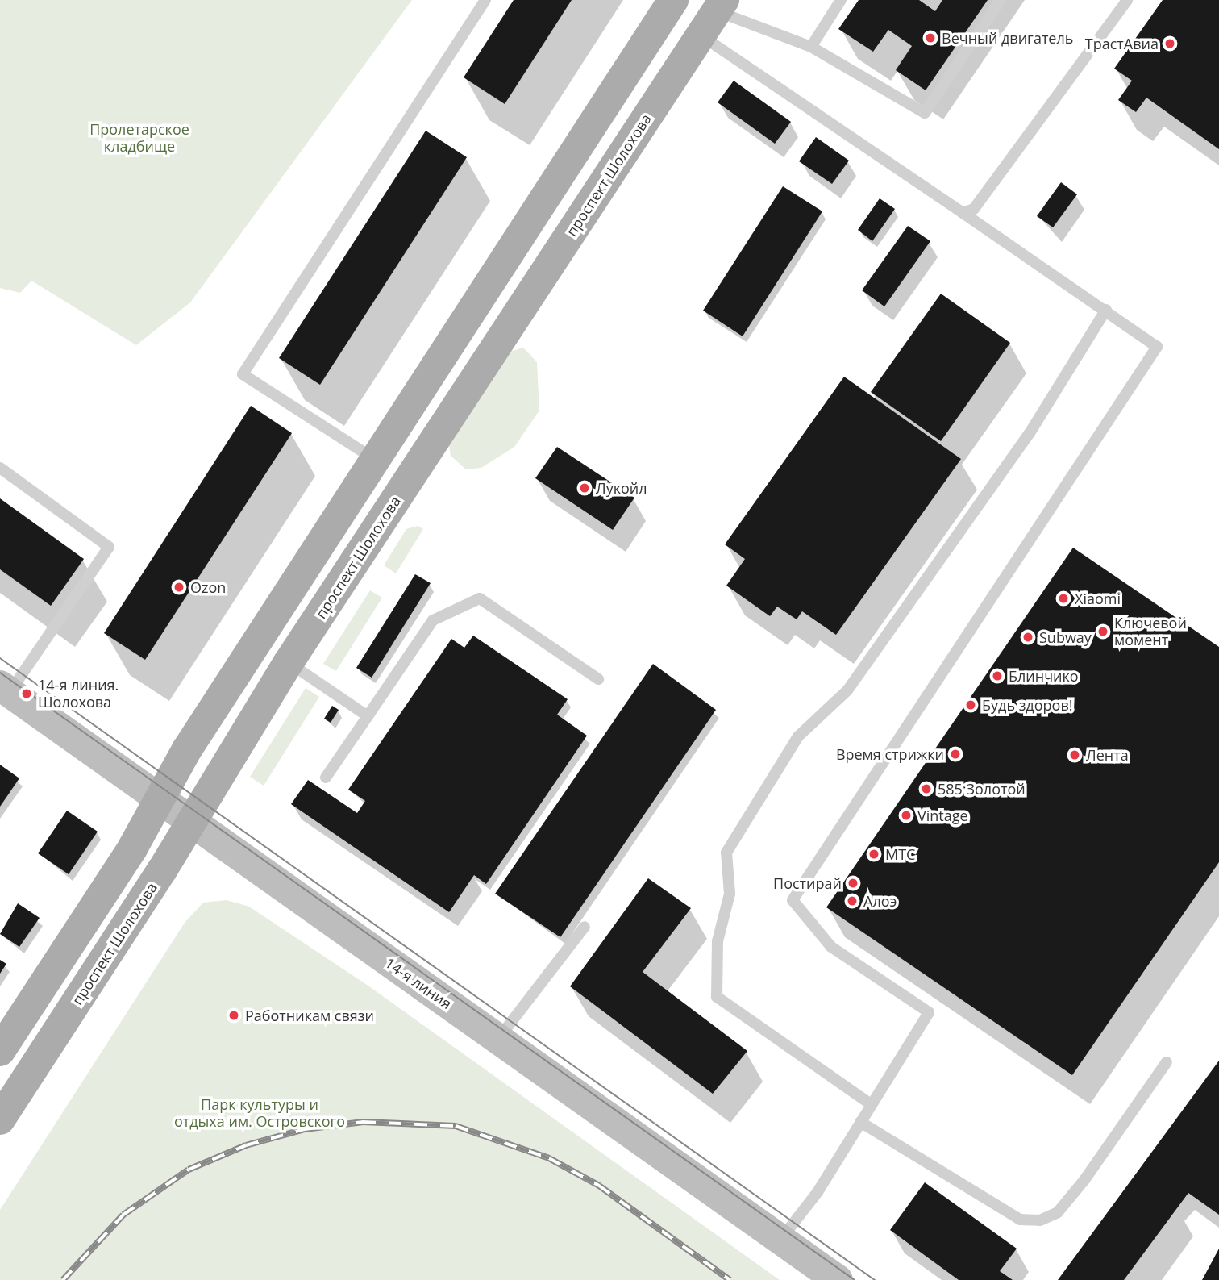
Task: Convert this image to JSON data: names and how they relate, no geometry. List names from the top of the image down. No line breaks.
{"streets":{"main road":["проспект Шолохова","14-я линия"]},"crossings":[["проспект Шолохова","14-я линия"]],"parks":["Пролетарское кладбище","Парк культуры и отдыха им. Островского"],"places":["Вечный двигатель","ТрастАвиа","Лукойл","Ozon","Xiaomi","Ключевой момент","Subway","Блинчико","14-я линия. Шолохова","Будь здоров!","Время стрижки","Лента","585 Золотой","Vintage","МТС","Постирай","Алоэ","Работникам связи"]}
